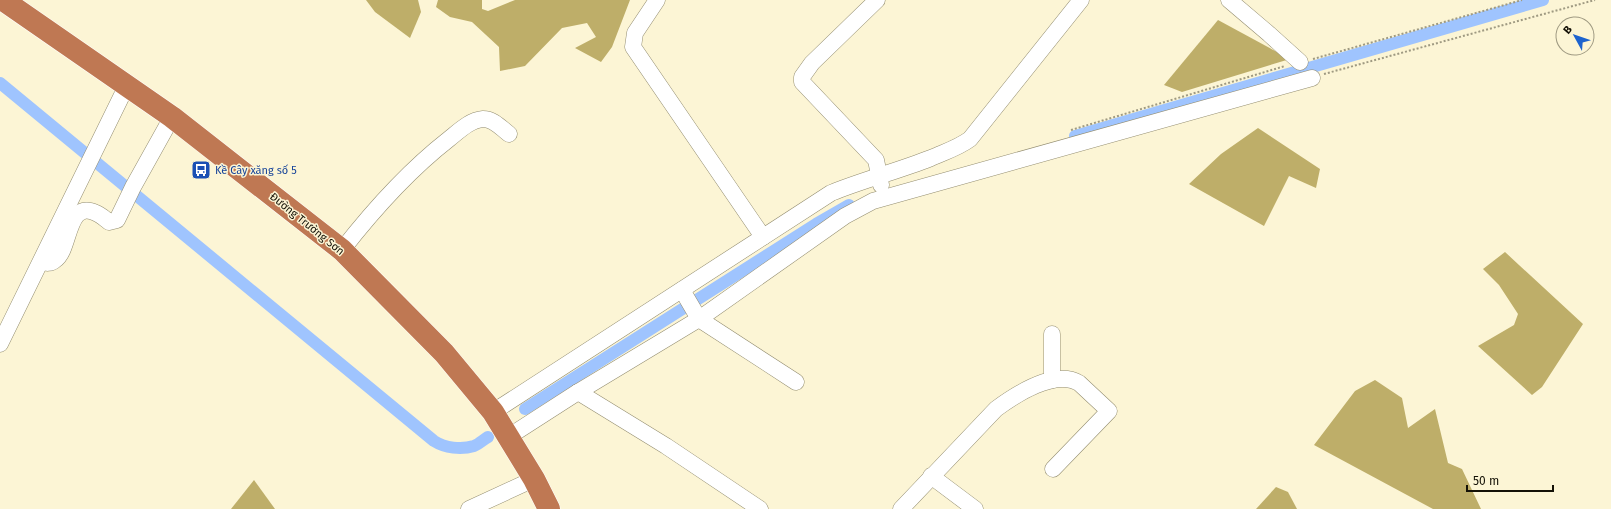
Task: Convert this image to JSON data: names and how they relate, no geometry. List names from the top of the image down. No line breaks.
{"streets":{"highway":["Đường Trường Sơn"]},"places":{"bus stop":["Kề Cây xăng số 5"]},"scale_bar":"50 m","north":"top left"}
